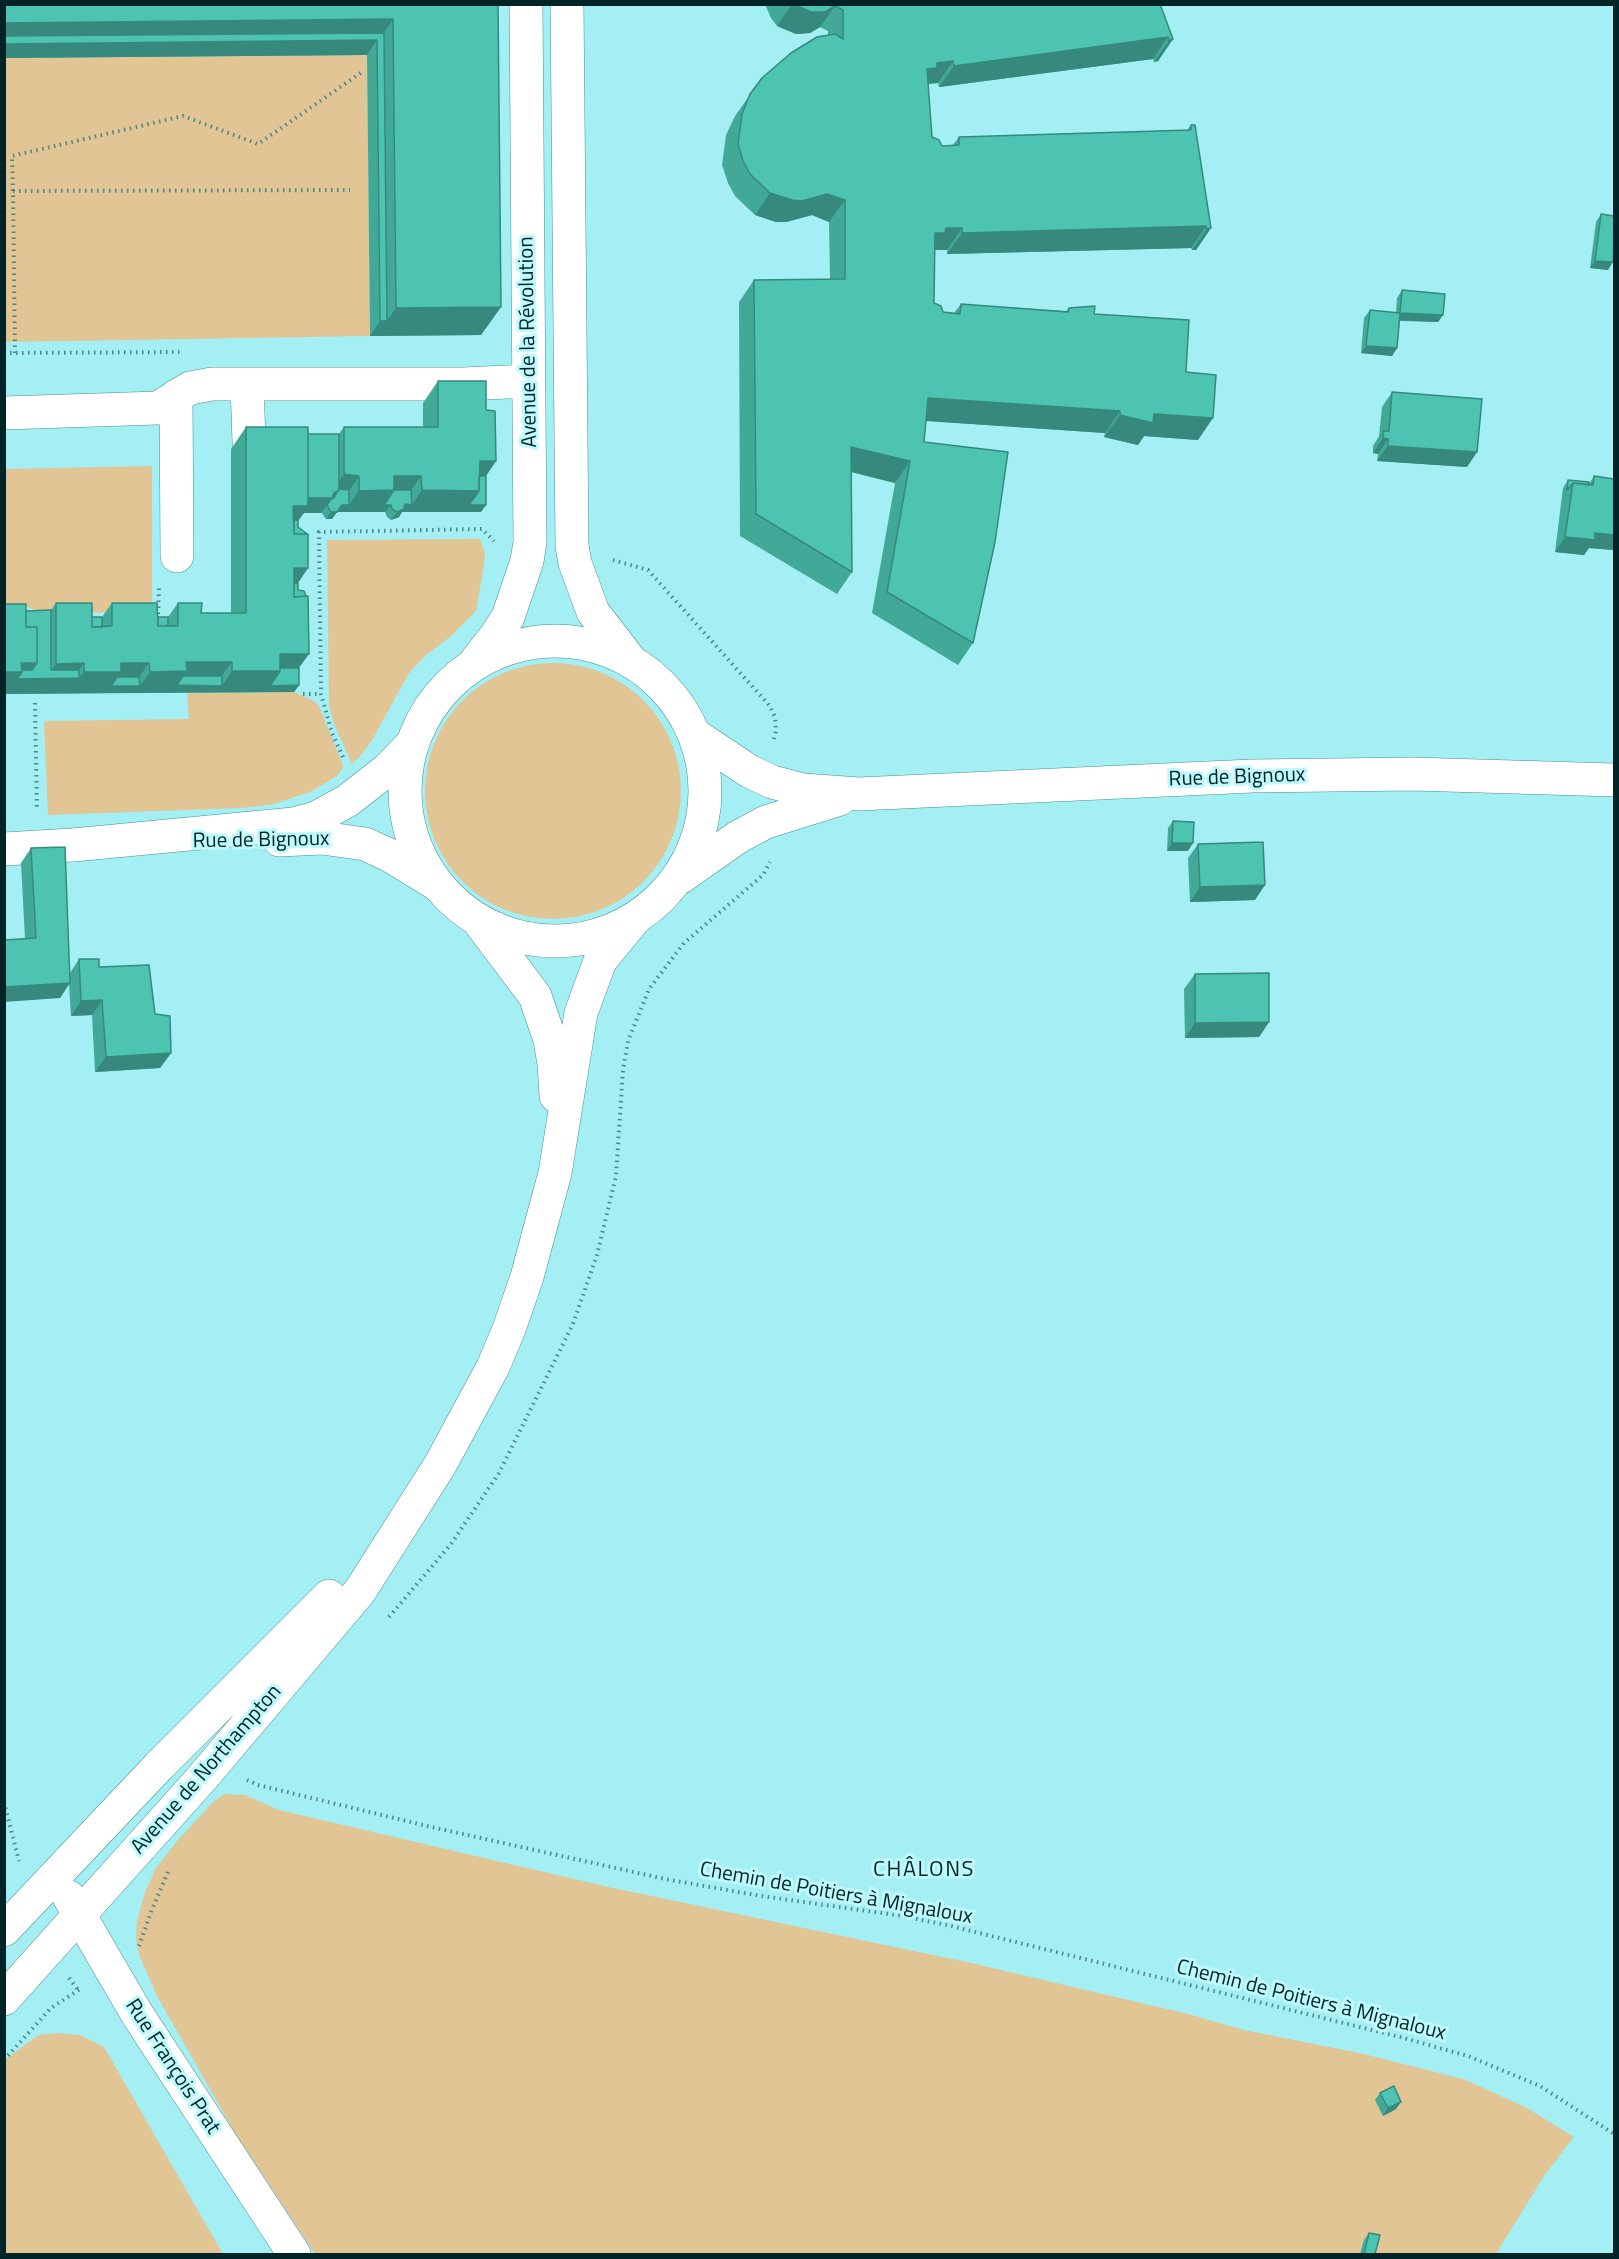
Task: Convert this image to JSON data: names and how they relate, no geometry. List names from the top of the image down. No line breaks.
{"streets":{"street":["Avenue de la Révolution","Rue de Bignoux","Avenue de Northampton","Rue François Prat"],"path":["Chemin de Poitiers à Mignaloux"]},"crossings":[["Avenue de Northampton","Chemin de Poitiers à Mignaloux"],["Avenue de Northampton","Rue François Prat"]],"districts":["CHÂLONS"]}
